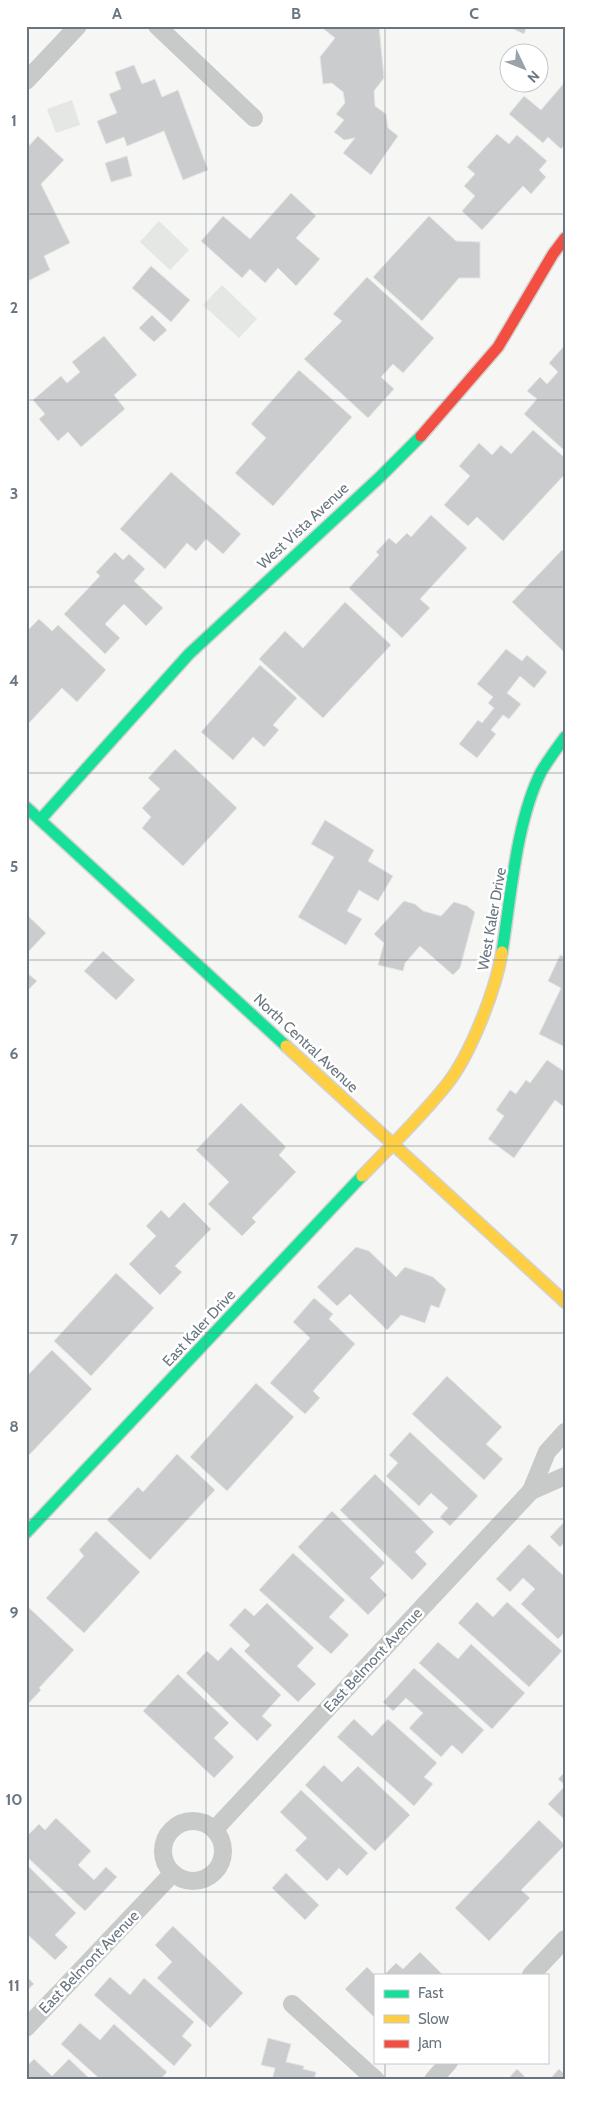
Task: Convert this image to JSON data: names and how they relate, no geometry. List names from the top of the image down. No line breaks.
{"streets":{"street":["West Vista Avenue","West Kaler Drive","North Central Avenue","East Kaler Drive","East Belmont Avenue"]},"crossings":[["West Vista Avenue","North Central Avenue"],["West Kaler Drive","North Central Avenue"],["West Kaler Drive","East Kaler Drive"],["North Central Avenue","East Kaler Drive"]],"legend":["Fast","Slow","Jam"],"north":"bottom right","grid":{"columns":["A","B","C"],"rows":["1","2","3","4","5","6","7","8","9","10","11"]}}
